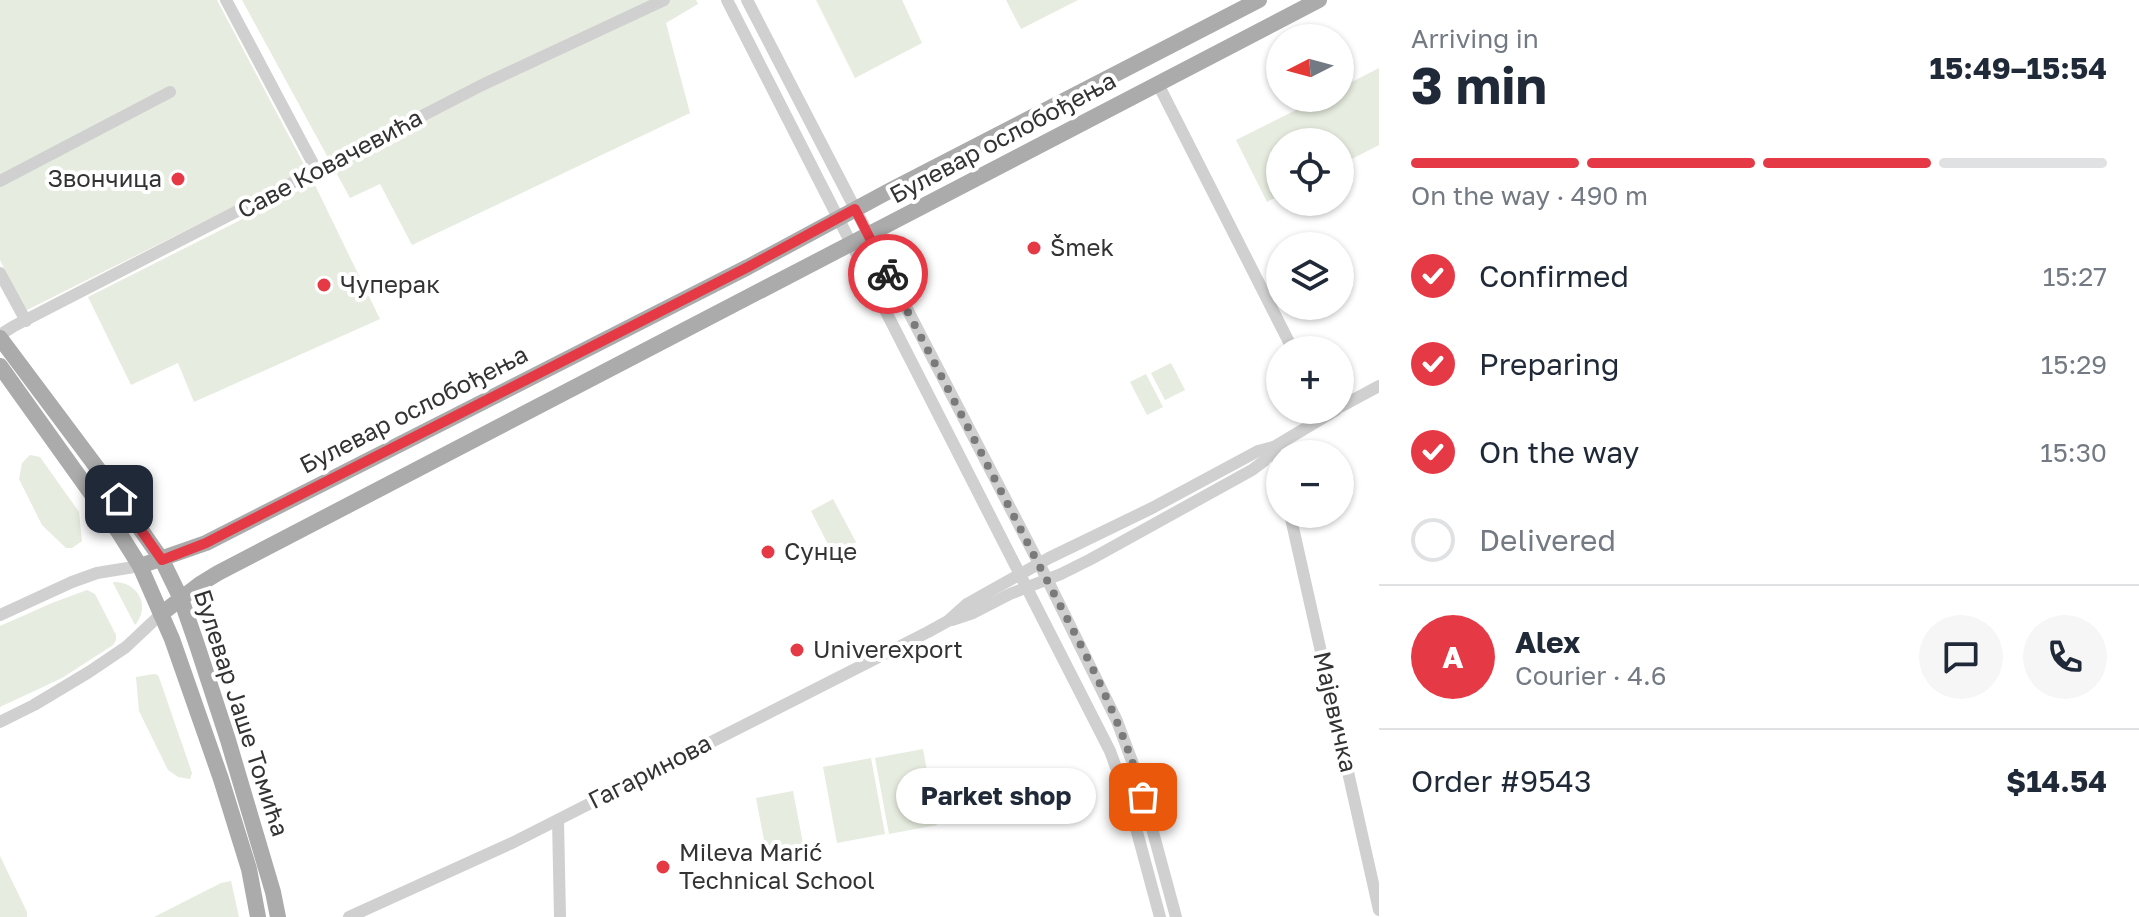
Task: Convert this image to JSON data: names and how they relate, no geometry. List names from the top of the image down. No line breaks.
{"streets":{"main road":["Булевар ослобођења","Булевар Јаше Томића"],"street":["Саве Ковачевића","Мајевичка","Гагаринова"]},"crossings":[["Булевар ослобођења","Булевар Јаше Томића"],["Саве Ковачевића","Булевар Јаше Томића"]],"places":["Звончица","Šmek","Чуперак","Сунце","Univerexport","Parket shop","Mileva Marić Technical School"],"north":"left","page":{"heading":["3 min","Arriving in","15:49–15:54"],"panel":["Alex","Courier · 4.6","Order #9543","$14.54"],"map_buttons":["+","−"],"bar":"On the way · 490 m","list":[["Confirmed","15:27"],["Preparing","15:29"],["On the way","15:30"],"Delivered"],"round":"A","bubble":"Parket shop"}}
